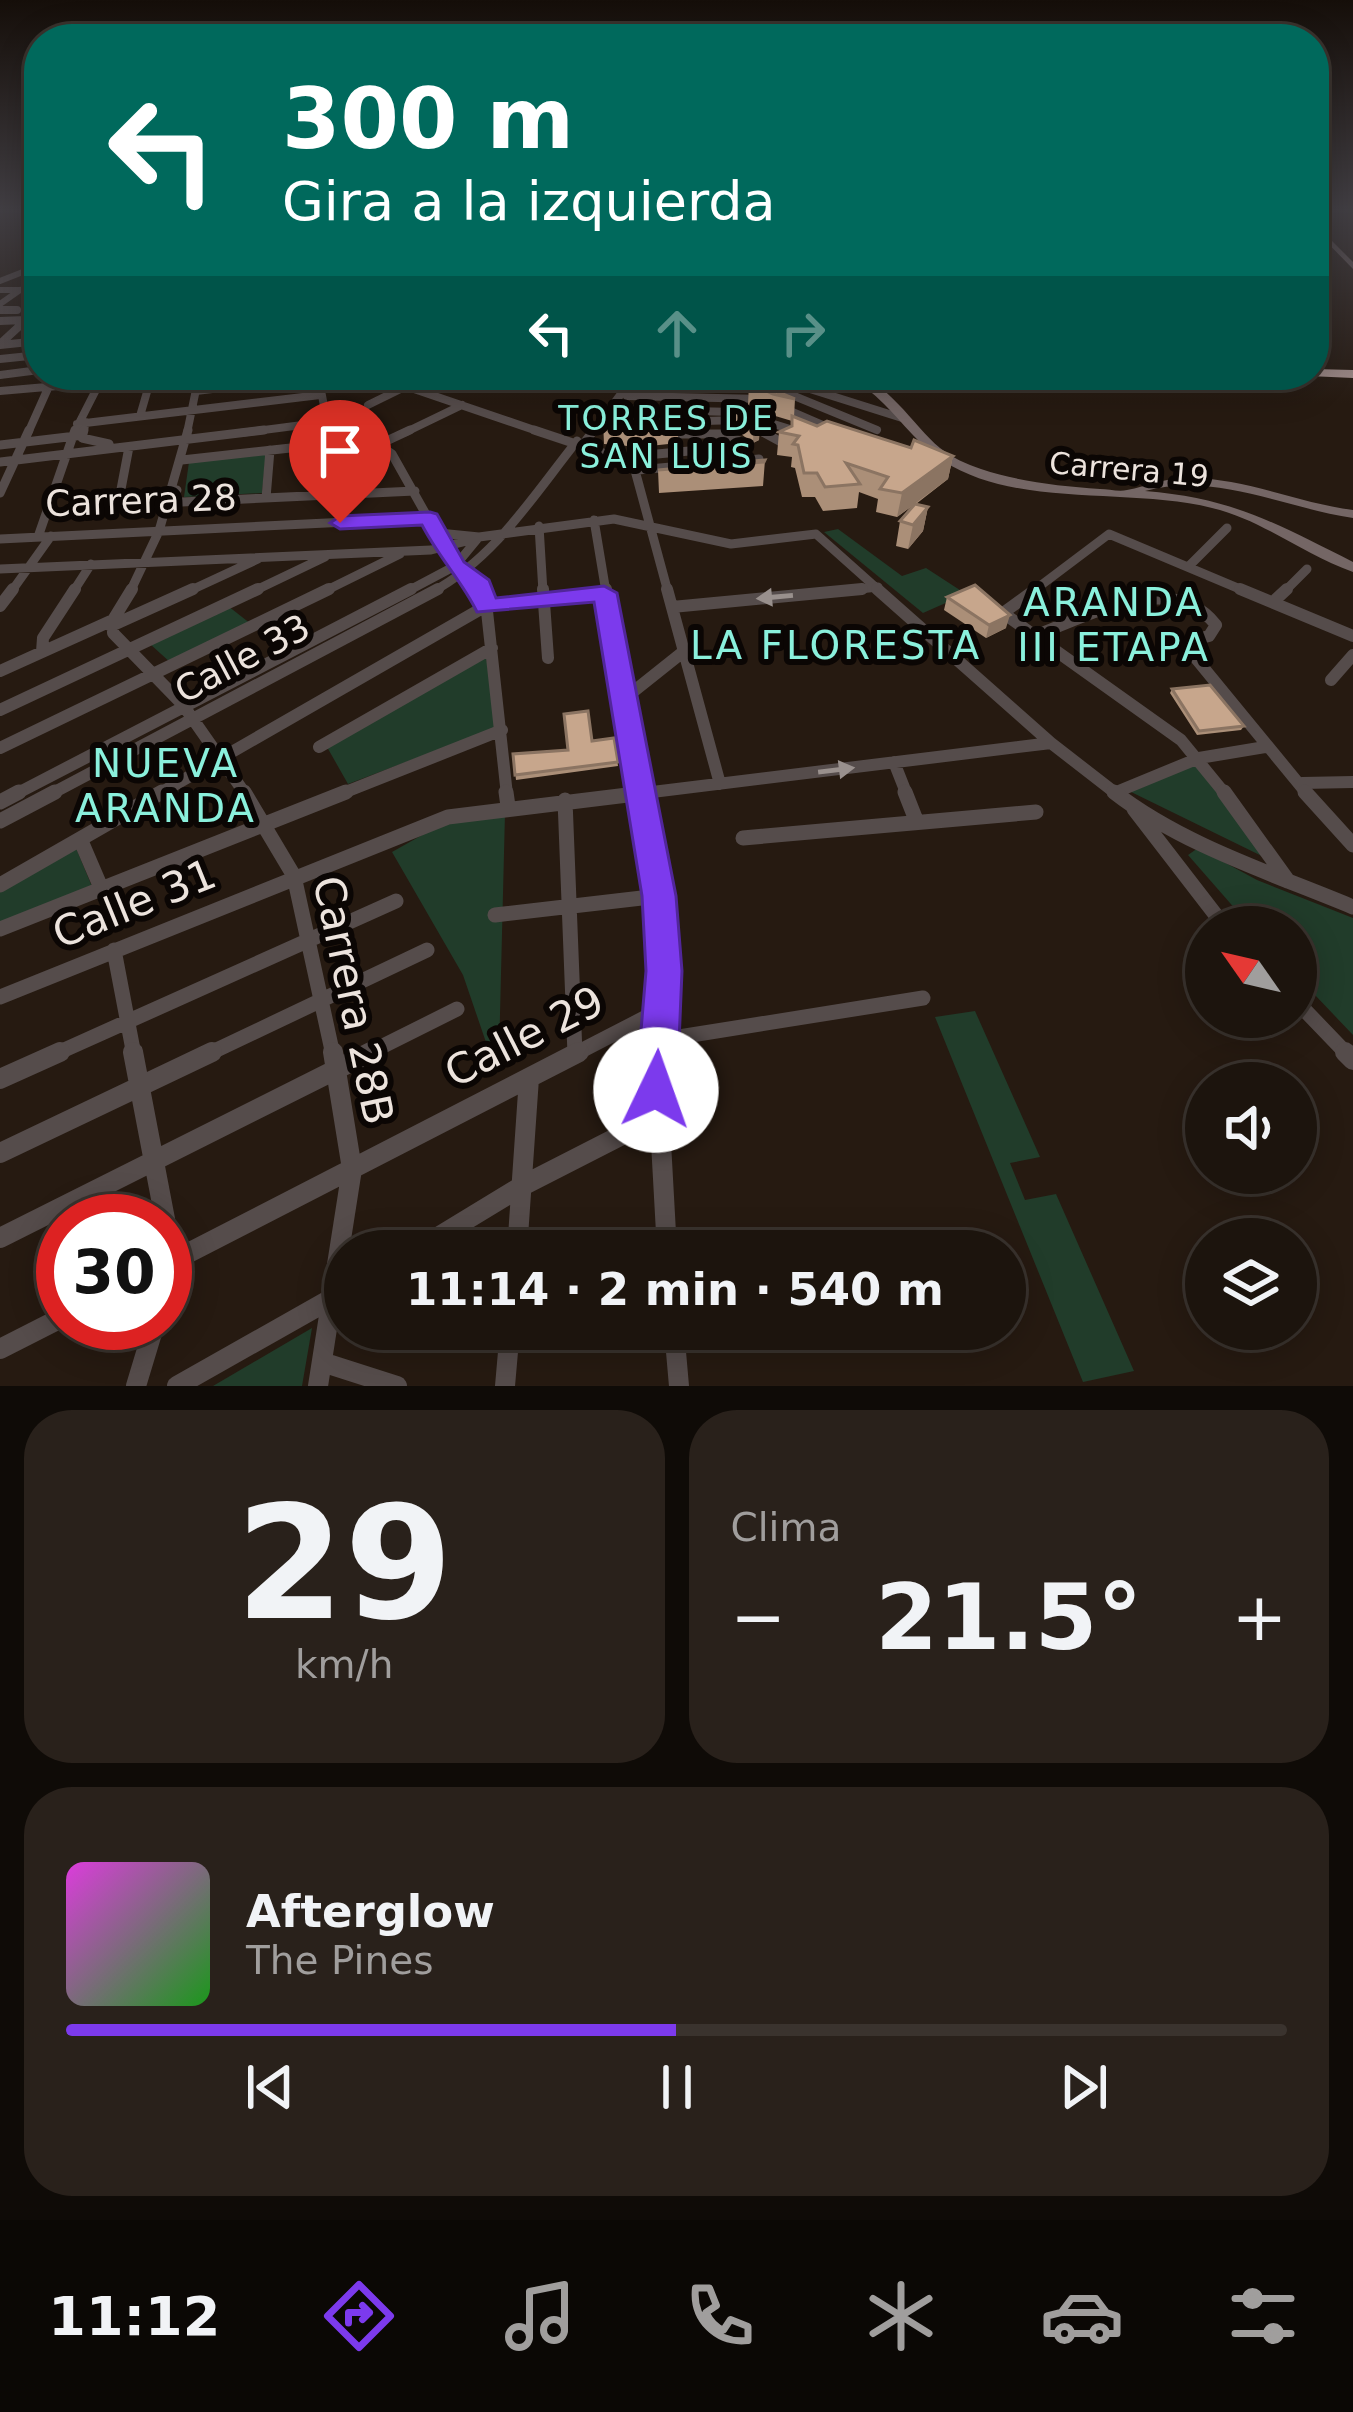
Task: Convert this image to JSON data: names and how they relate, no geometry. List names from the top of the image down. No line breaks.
{"streets":{"street":["Carrera 19","Carrera 28","Calle 33","Calle 31","Carrera 28B","Calle 29"]},"crossings":[["Calle 33","Carrera 28B"],["Calle 31","Carrera 28B"],["Carrera 28B","Calle 29"]],"districts":["TORRES DE SAN LUIS","ARANDA III ETAPA","LA FLORESTA","NUEVA ARANDA"],"north":"top left","page":{"turn":["300 m","Gira a la izquierda"],"limit":"30","trip":"11:14 · 2 min · 540 m","tile":[["29","km/h"],"Clima"],"heat":["−","21.5°","+"],"song":["Afterglow","The Pines"],"tabs":"11:12"}}
